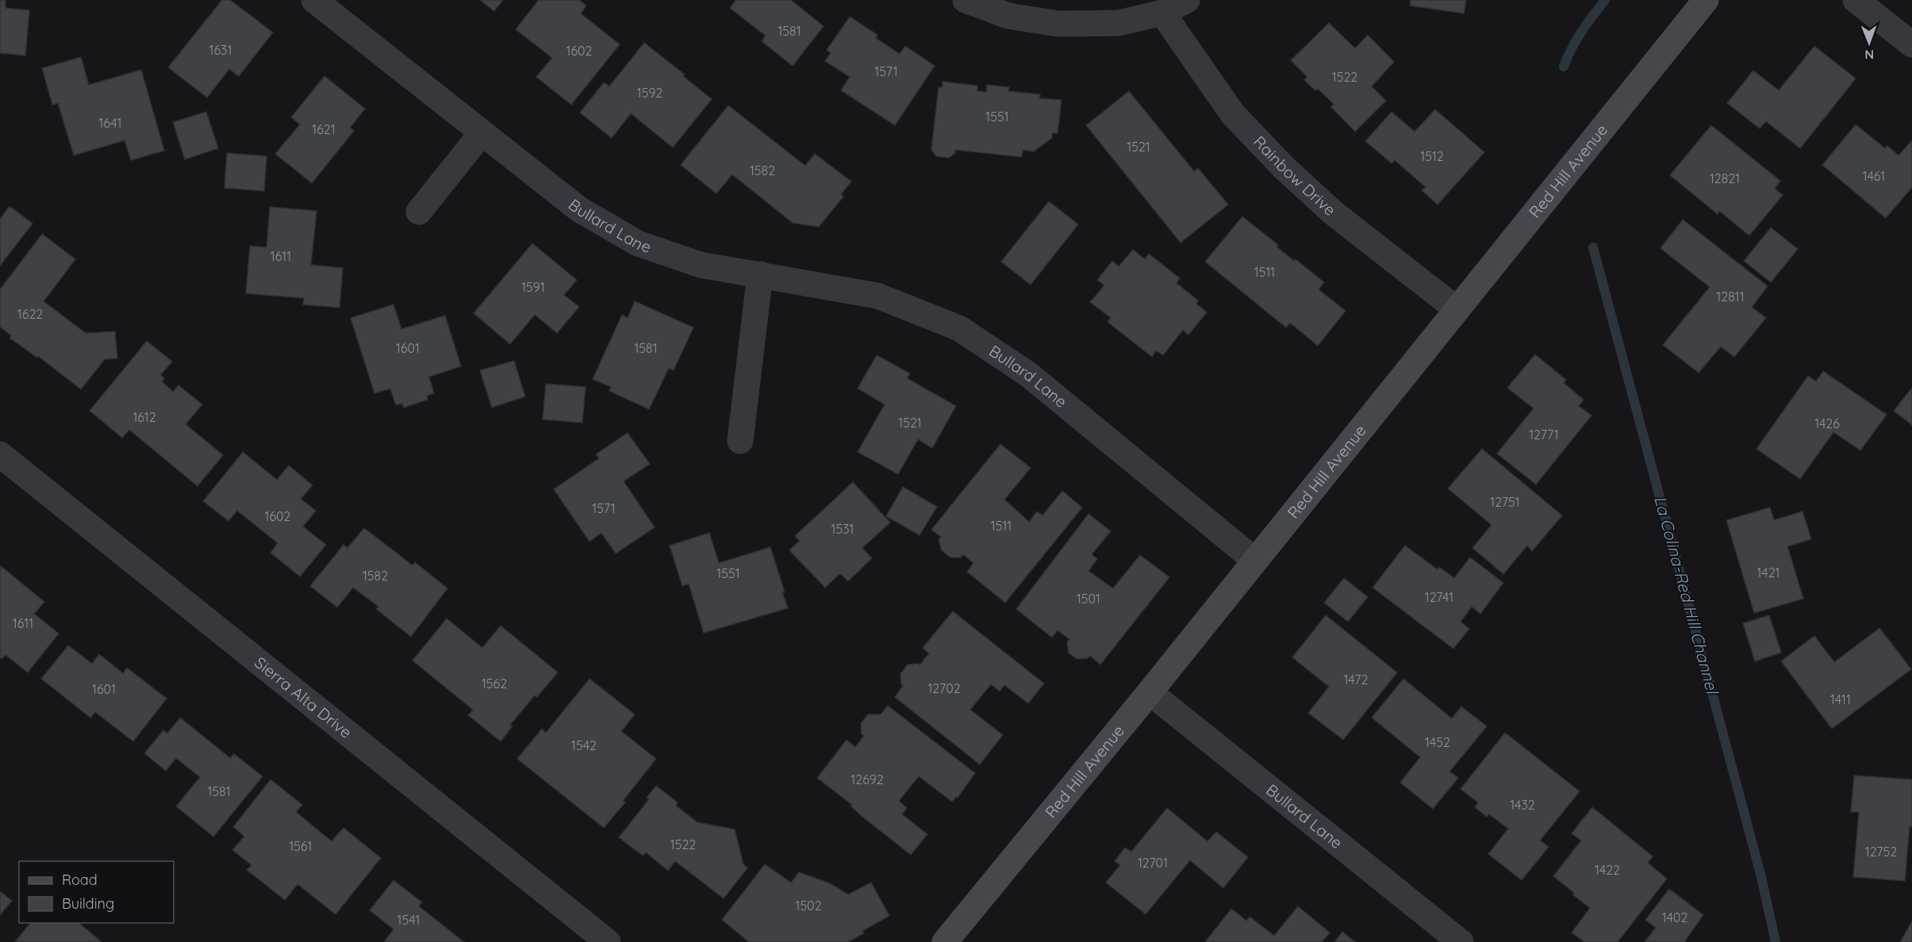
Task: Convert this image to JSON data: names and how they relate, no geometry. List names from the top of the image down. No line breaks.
{"streets":{"main road":["Red Hill Avenue"],"street":["Rainbow Drive","Bullard Lane","Sierra Alta Drive"]},"crossings":[["Red Hill Avenue","Rainbow Drive"],["Red Hill Avenue","Bullard Lane"]],"water":["La Colina-Red Hill Channel"],"house_numbers":["1581","1631","1602","1571","1522","1592","1551","1641","1621","1521","1512","1582","1461","12821","1611","1511","1591","12811","1622","1601","1581","1612","1521","1426","12771","12751","1571","1602","1511","1531","1421","1551","1582","12741","1501","1611","1472","1562","12702","1601","1411","1452","1542","12692","1581","1432","1522","1561","12752","12701","1422","1502","1402","1541"],"legend":["Road","Building"],"north":"bottom"}
